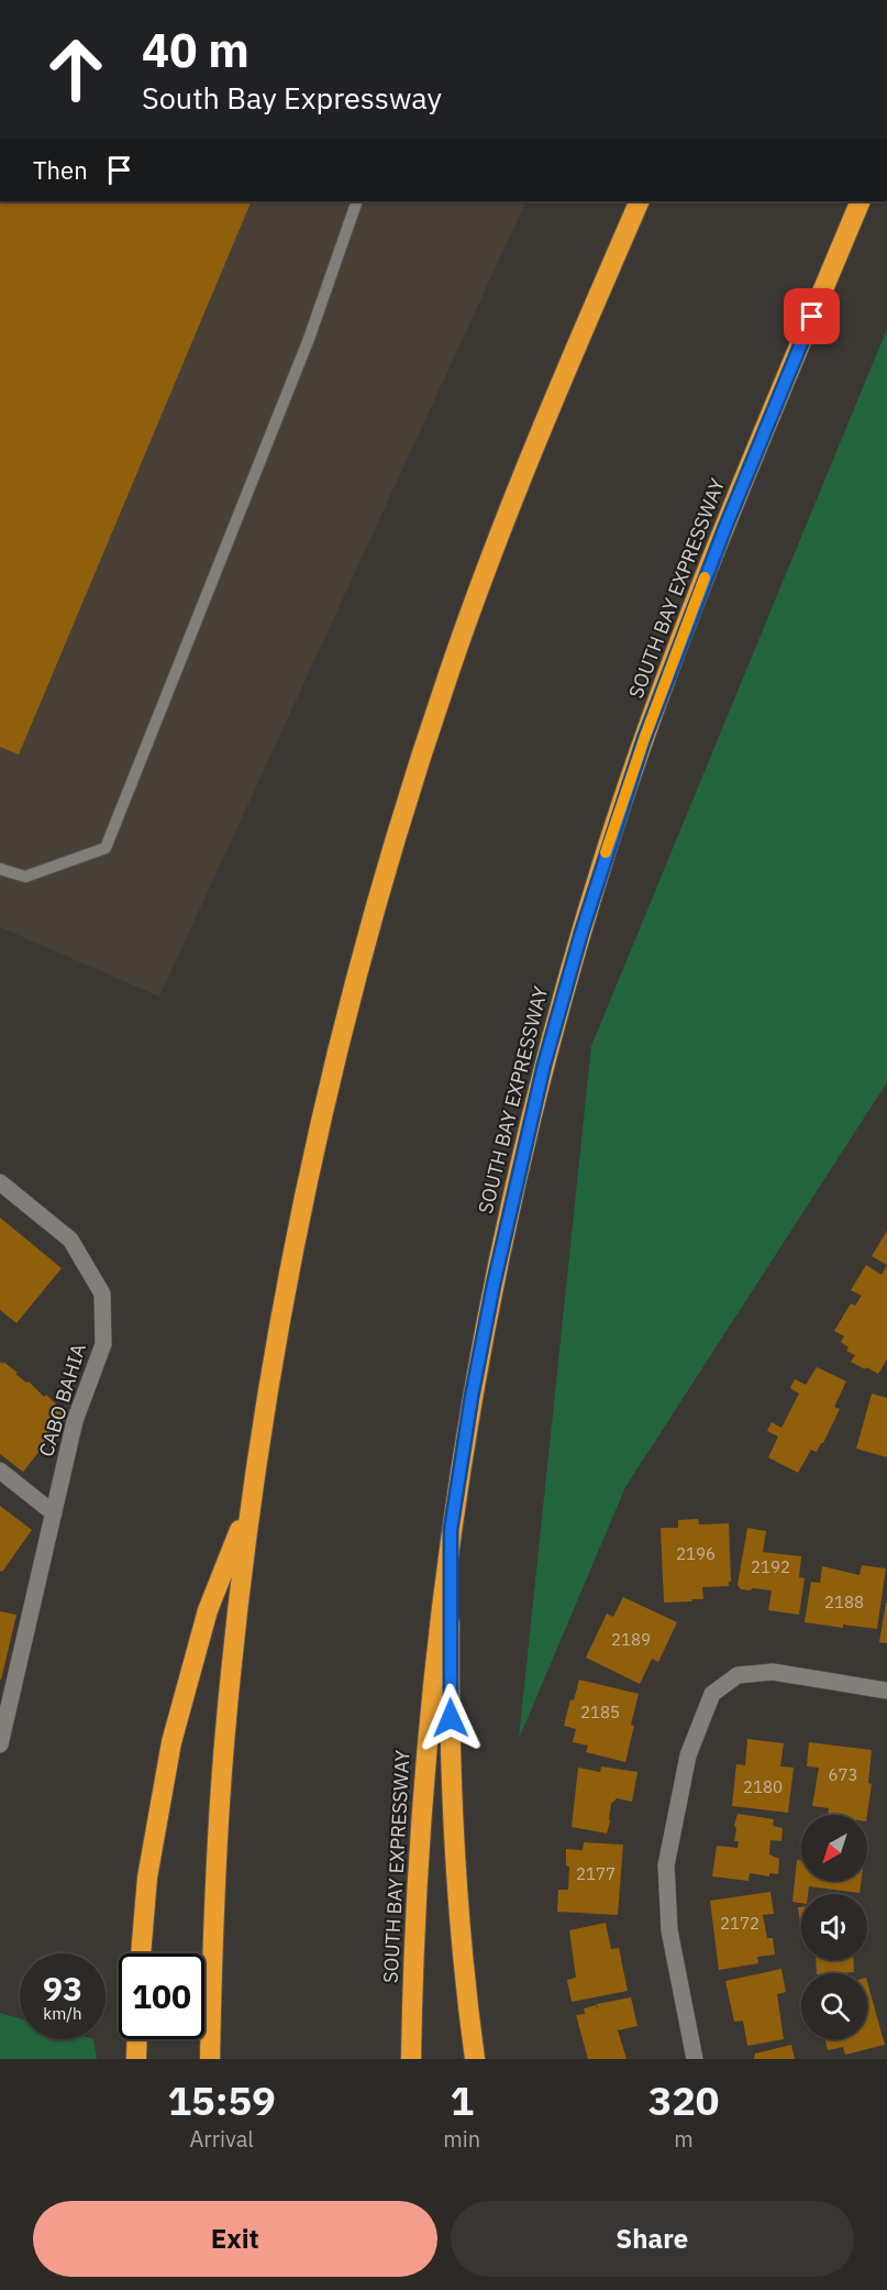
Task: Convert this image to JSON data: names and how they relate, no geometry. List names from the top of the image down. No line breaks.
{"streets":{"highway":["SOUTH BAY EXPRESSWAY"],"street":["CABO BAHIA"]},"house_numbers":["2196","2192","2188","2189","2185","673","2180","2177","2172"],"north":"bottom left","page":{"turn":["40 m","South Bay Expressway"],"then":"Then","speed":"93 km/h","limit":"100","eta":["15:59","Arrival","1","min","320","m"],"buttons":["Exit","Share"]}}
